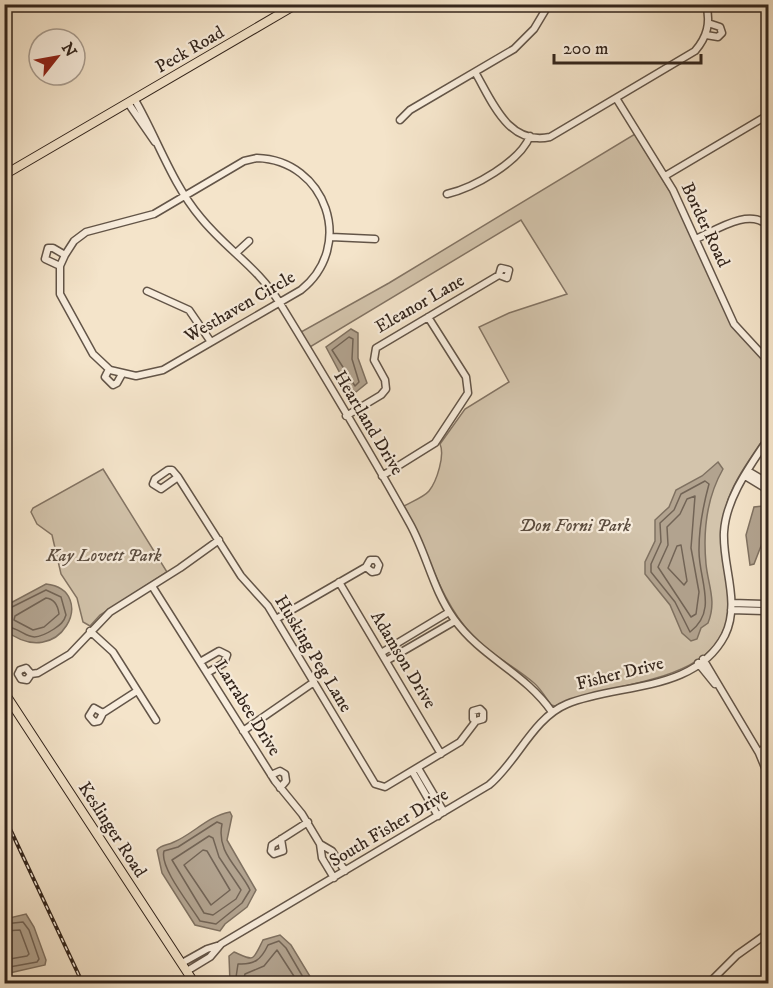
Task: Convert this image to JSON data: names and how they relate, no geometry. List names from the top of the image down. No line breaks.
{"streets":{"main road":["Peck Road","Keslinger Road"],"street":["Border Road","Eleanor Lane","Westhaven Circle","Heartland Drive","Husking Peg Lane","Adamson Drive","Fisher Drive","Larrabee Drive","South Fisher Drive"]},"crossings":[["Peck Road","Heartland Drive"],["Eleanor Lane","Heartland Drive"],["Westhaven Circle","Heartland Drive"],["Heartland Drive","Fisher Drive"],["Heartland Drive","South Fisher Drive"],["Husking Peg Lane","Adamson Drive"],["Fisher Drive","South Fisher Drive"],["Larrabee Drive","South Fisher Drive"],["South Fisher Drive","Keslinger Road"]],"parks":["Don Forni Park","Kay Lovett Park"],"scale_bar":"200 m","north":"top right"}
